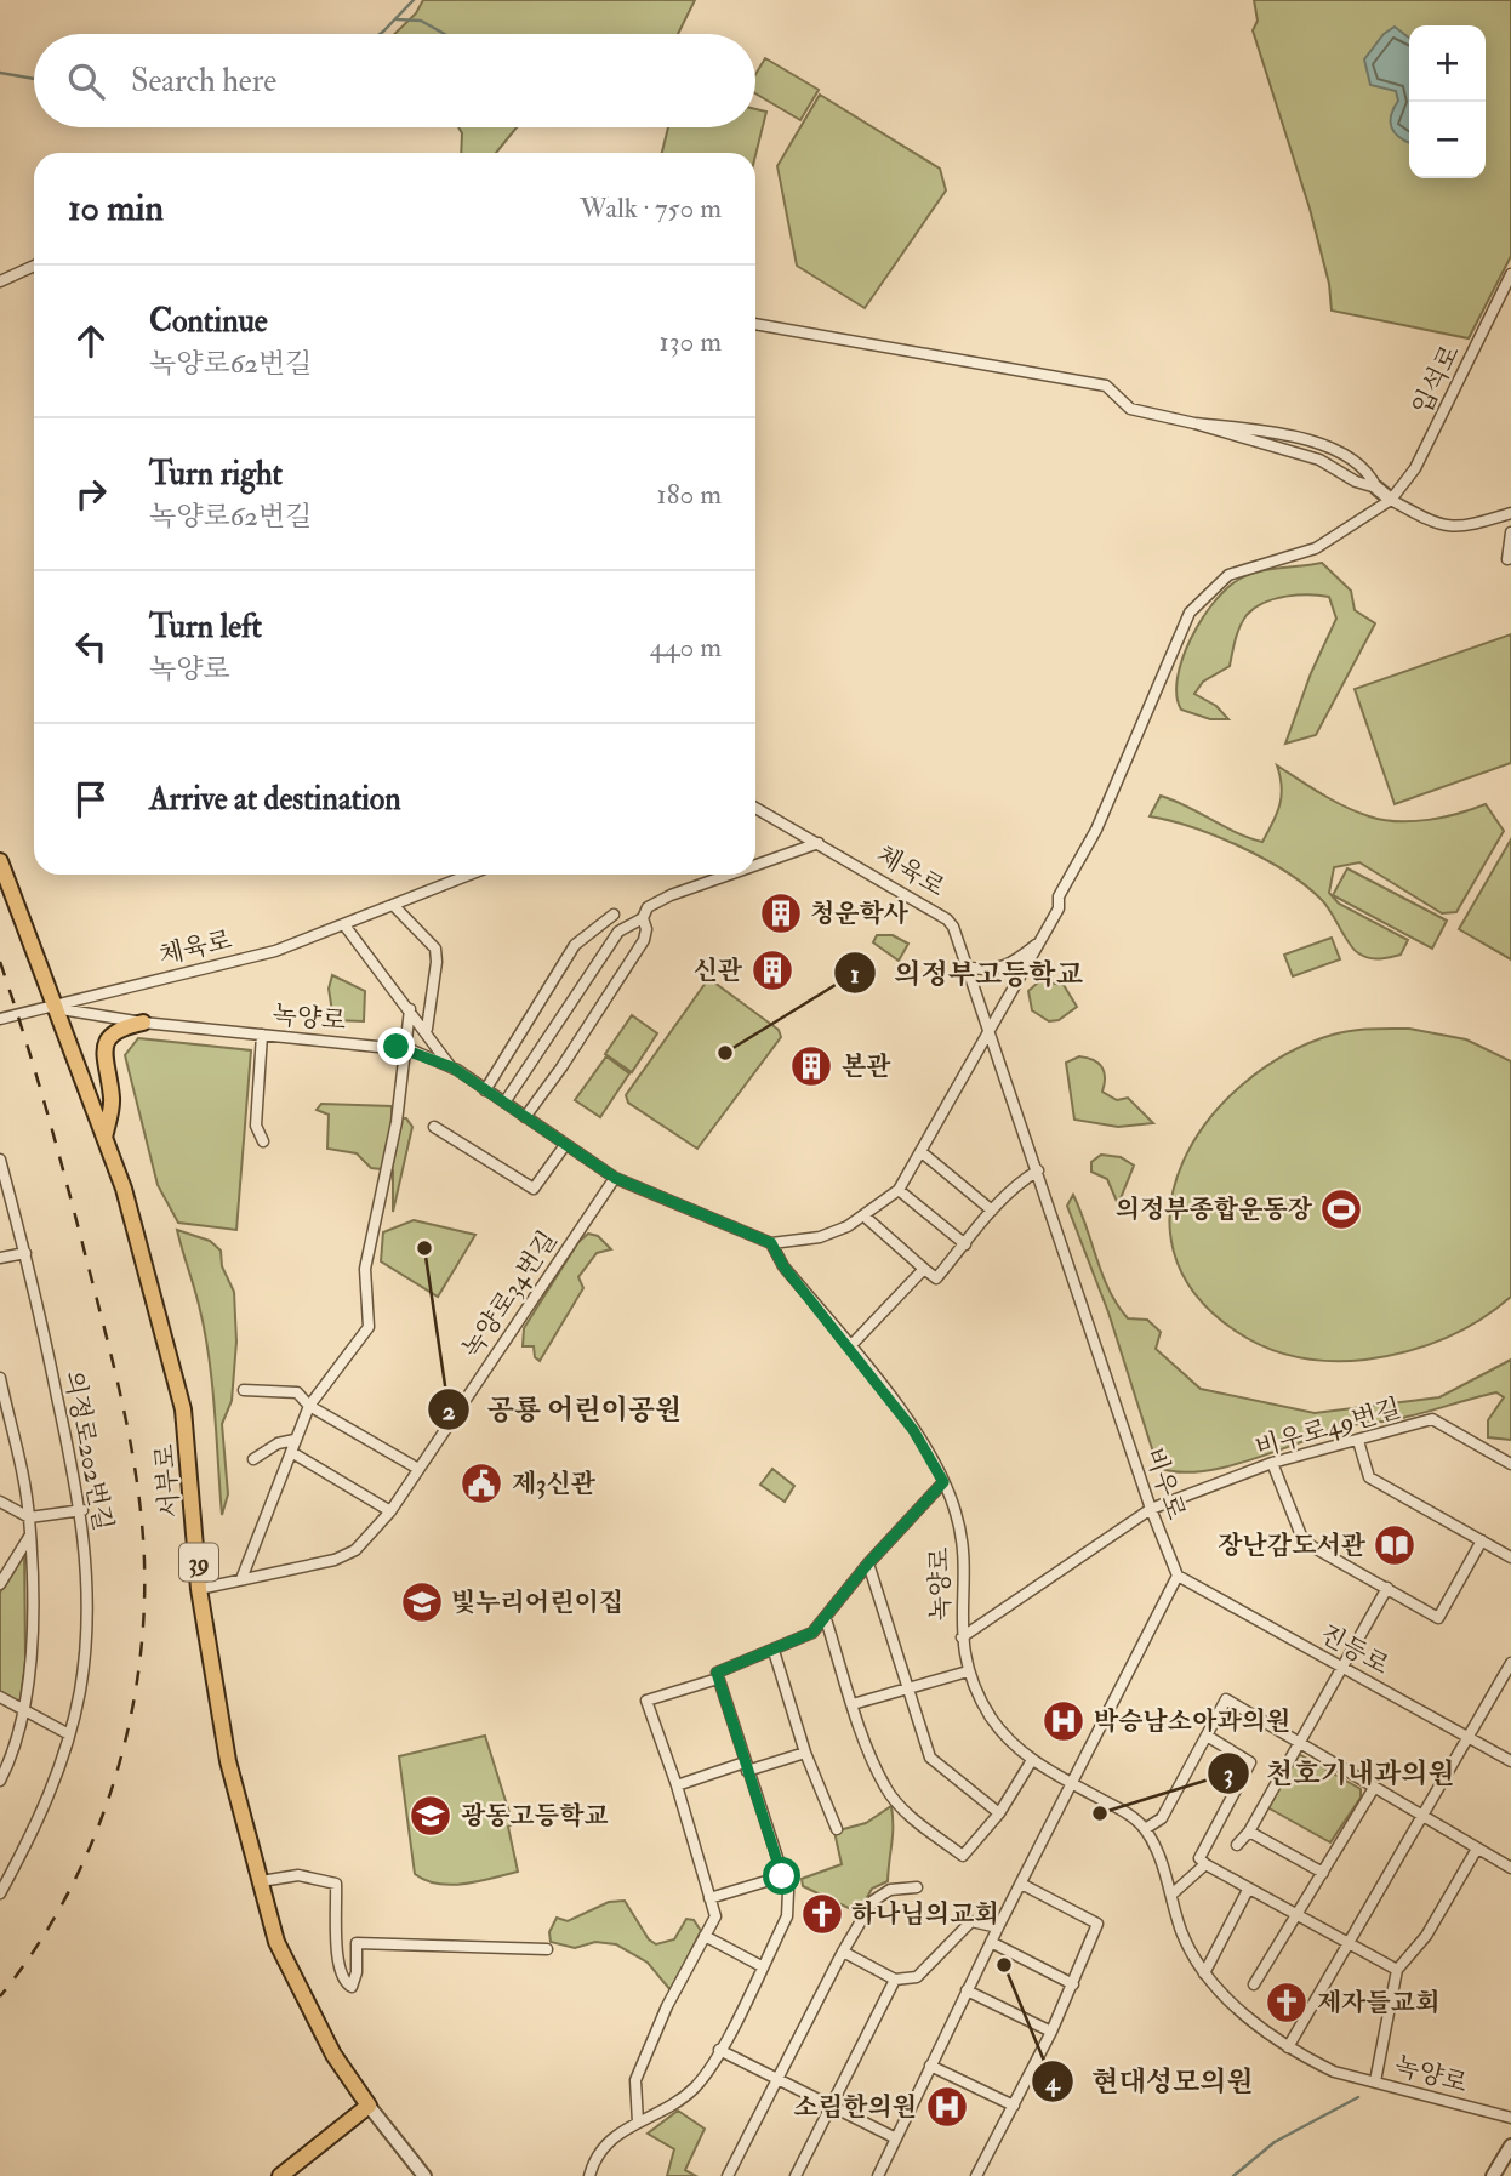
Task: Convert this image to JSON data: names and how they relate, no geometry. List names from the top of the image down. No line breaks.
{"streets":{"main road":["서부로","39"],"street":["입석로","체육로","녹양로","녹양로34번길","비우로49번길","의정로202번길","비우로","진등로"]},"crossings":[["입석로","체육로"],["입석로","비우로"],["체육로","녹양로"],["체육로","서부로"],["체육로","비우로"],["녹양로","녹양로34번길"],["녹양로","비우로49번길"],["녹양로","서부로"],["녹양로","비우로"],["녹양로34번길","서부로"],["비우로49번길","비우로"],["비우로","진등로"]],"places":{"building":["청운학사","신관","본관"],"other":["의정부고등학교","공룡 어린이공원","천호기내과의원","현대성모의원"],"sports":["의정부종합운동장"],"public building":["제3신관"],"library":["장난감도서관"],"school or university":["빛누리어린이집","광동고등학교"],"hospital":["박승남소아과의원","소림한의원"],"church":["하나님의교회","제자들교회"]},"page":{"map_buttons":["+","−"],"search":"Search here","heading":["10 min","Walk · 750 m"],"list":[["Continue","녹양로62번길","130 m"],["Turn right","녹양로62번길","180 m"],["Turn left","녹양로","440 m"],"Arrive at destination"]}}
